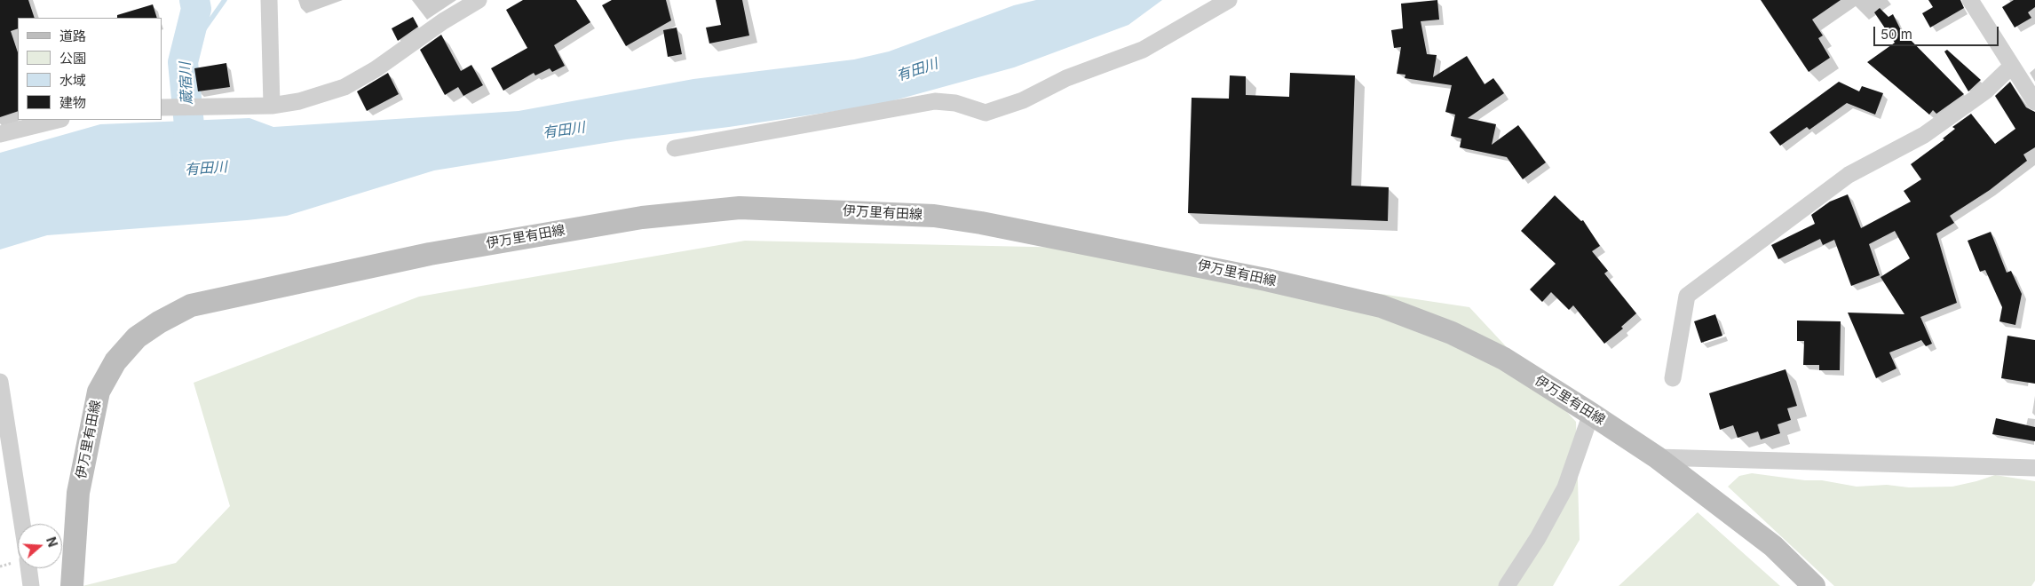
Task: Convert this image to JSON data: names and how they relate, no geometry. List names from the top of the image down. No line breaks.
{"streets":{"main road":["伊万里有田線"]},"water":["有田川","蔵宿川"],"legend":["道路","公園","水域","建物"],"scale_bar":"50 m","north":"right"}
